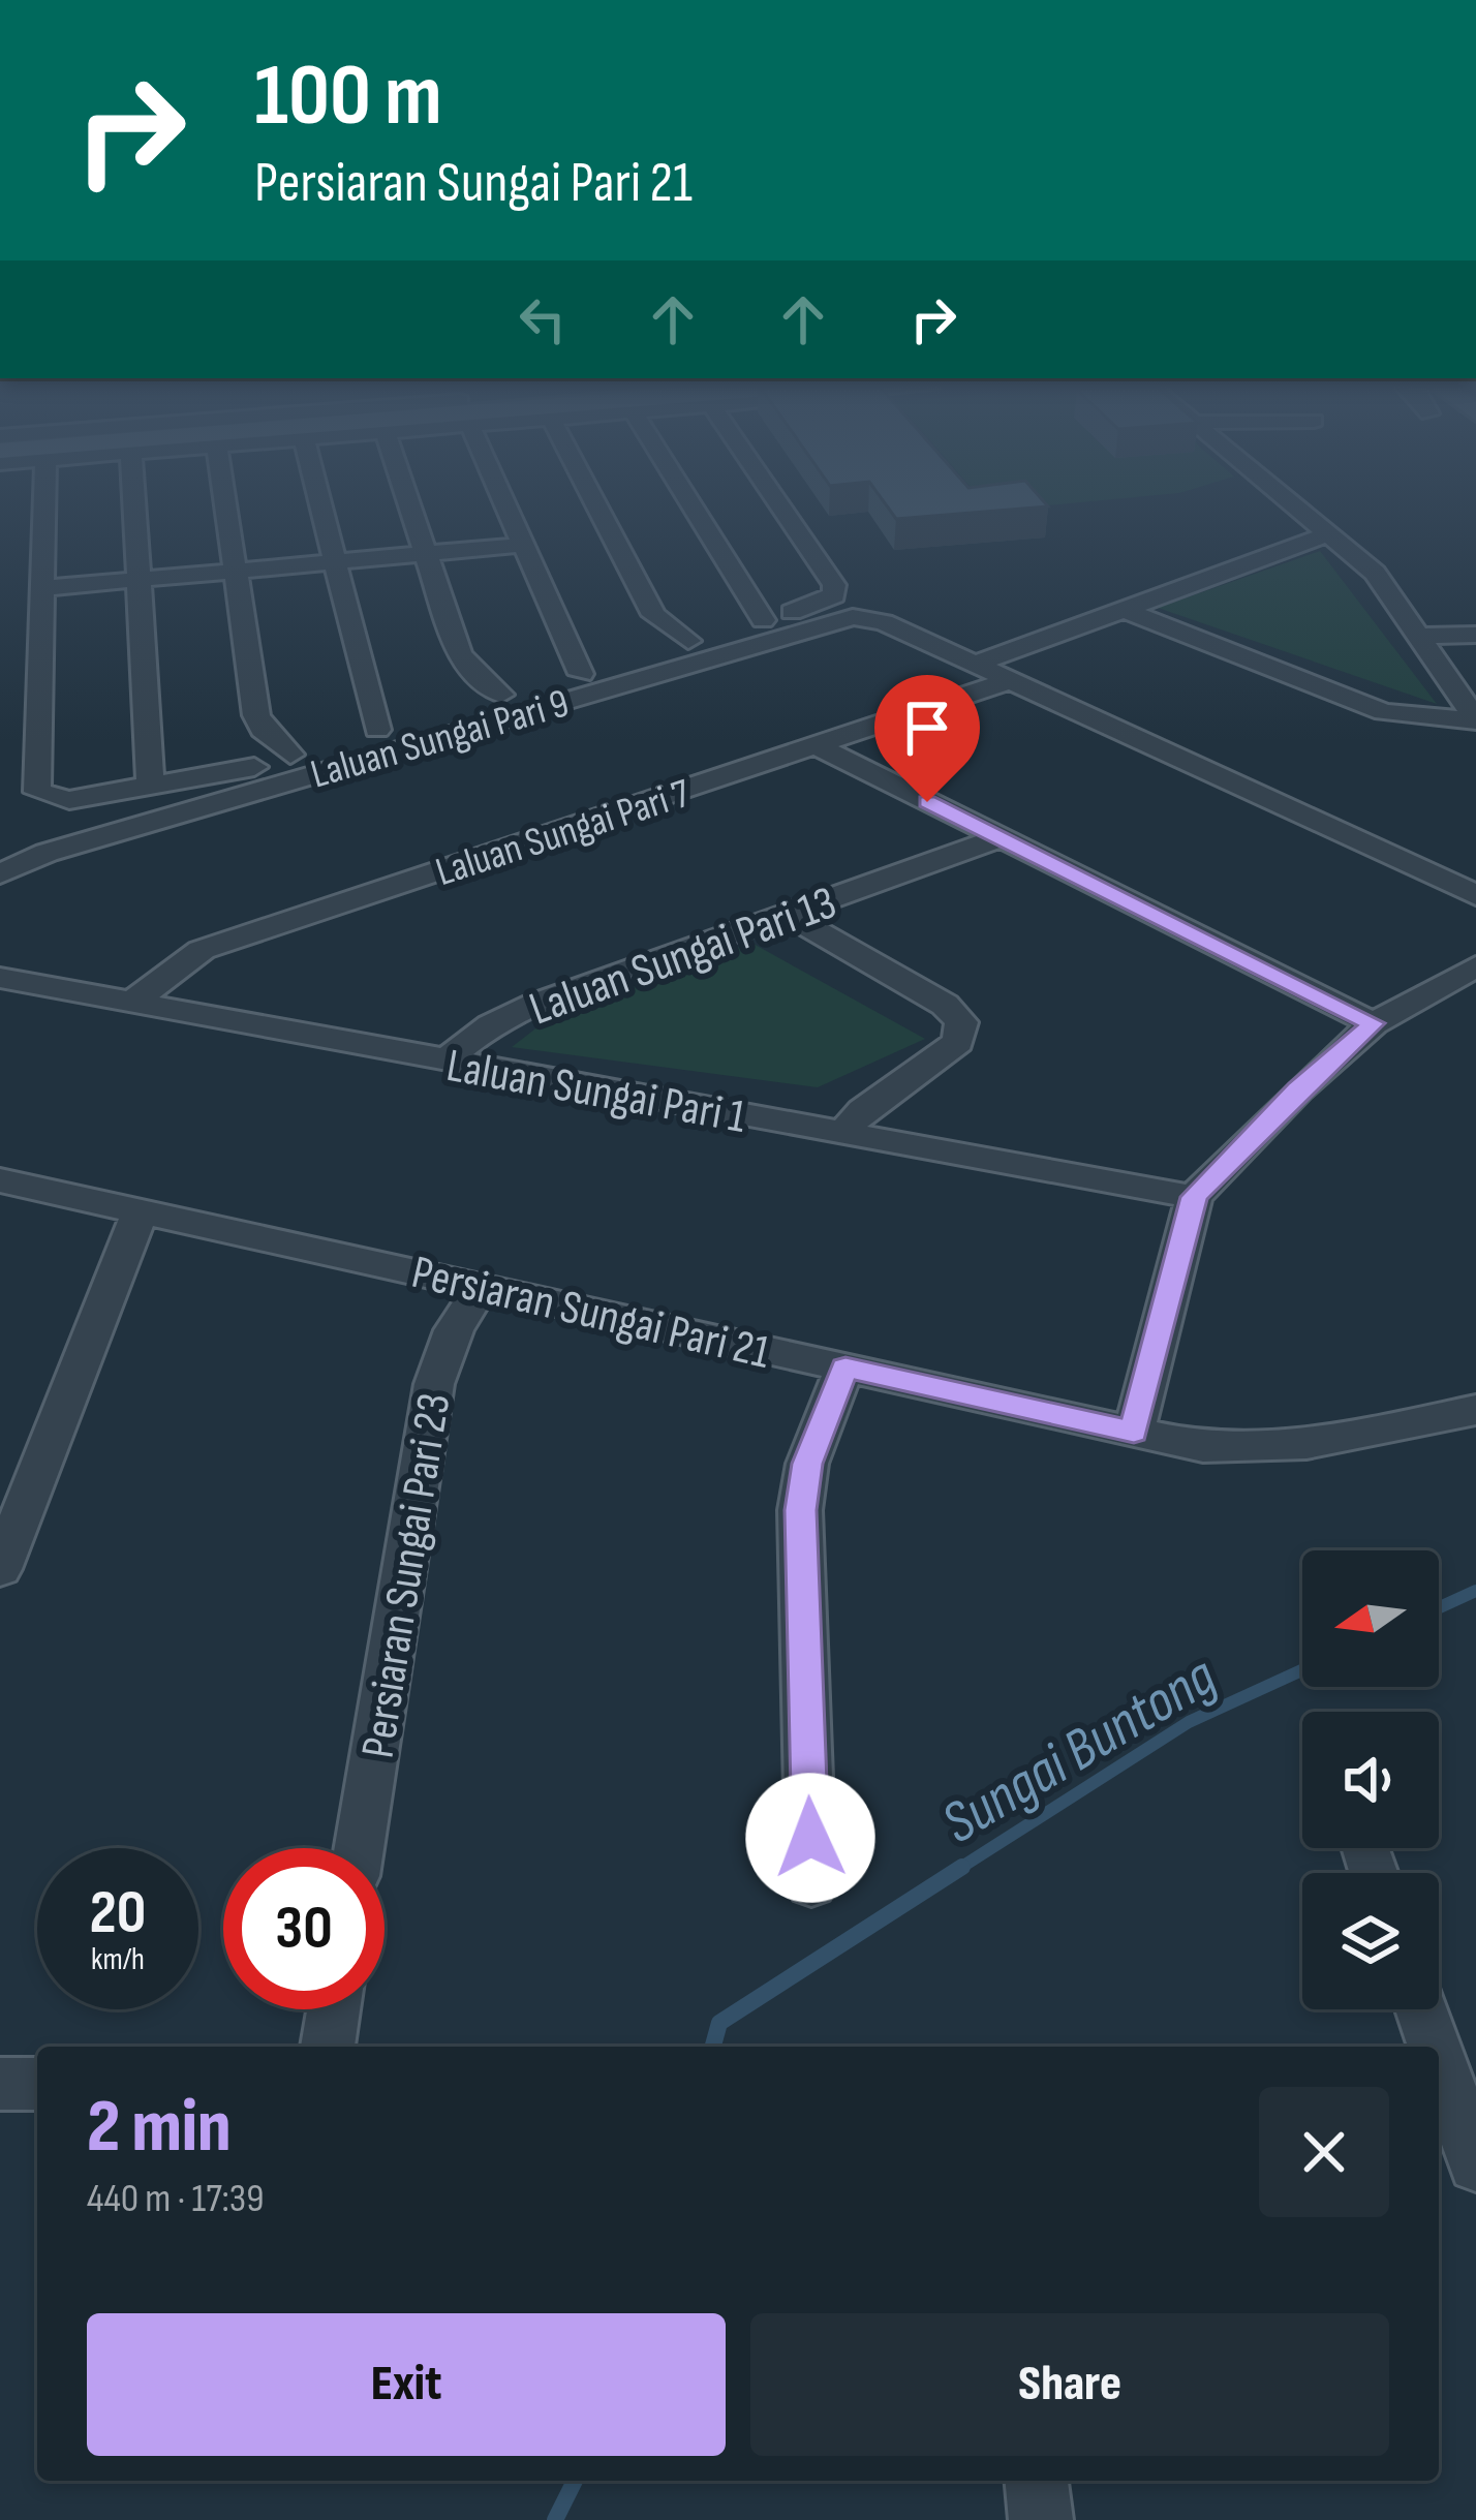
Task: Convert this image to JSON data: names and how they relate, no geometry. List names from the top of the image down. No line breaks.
{"streets":{"street":["Laluan Sungai Pari 9","Laluan Sungai Pari 7","Laluan Sungai Pari 13","Laluan Sungai Pari 1","Persiaran Sungai Pari 21","Persiaran Sungai Pari 23"]},"crossings":[["Laluan Sungai Pari 7","Laluan Sungai Pari 1"],["Laluan Sungai Pari 13","Laluan Sungai Pari 1"],["Persiaran Sungai Pari 21","Persiaran Sungai Pari 23"]],"water":["Sungai Buntong"],"north":"left","page":{"turn":["100 m","Persiaran Sungai Pari 21"],"speed":"20 km/h","limit":"30","heading":["2 min","440 m · 17:39"],"buttons":["Exit","Share"]}}
